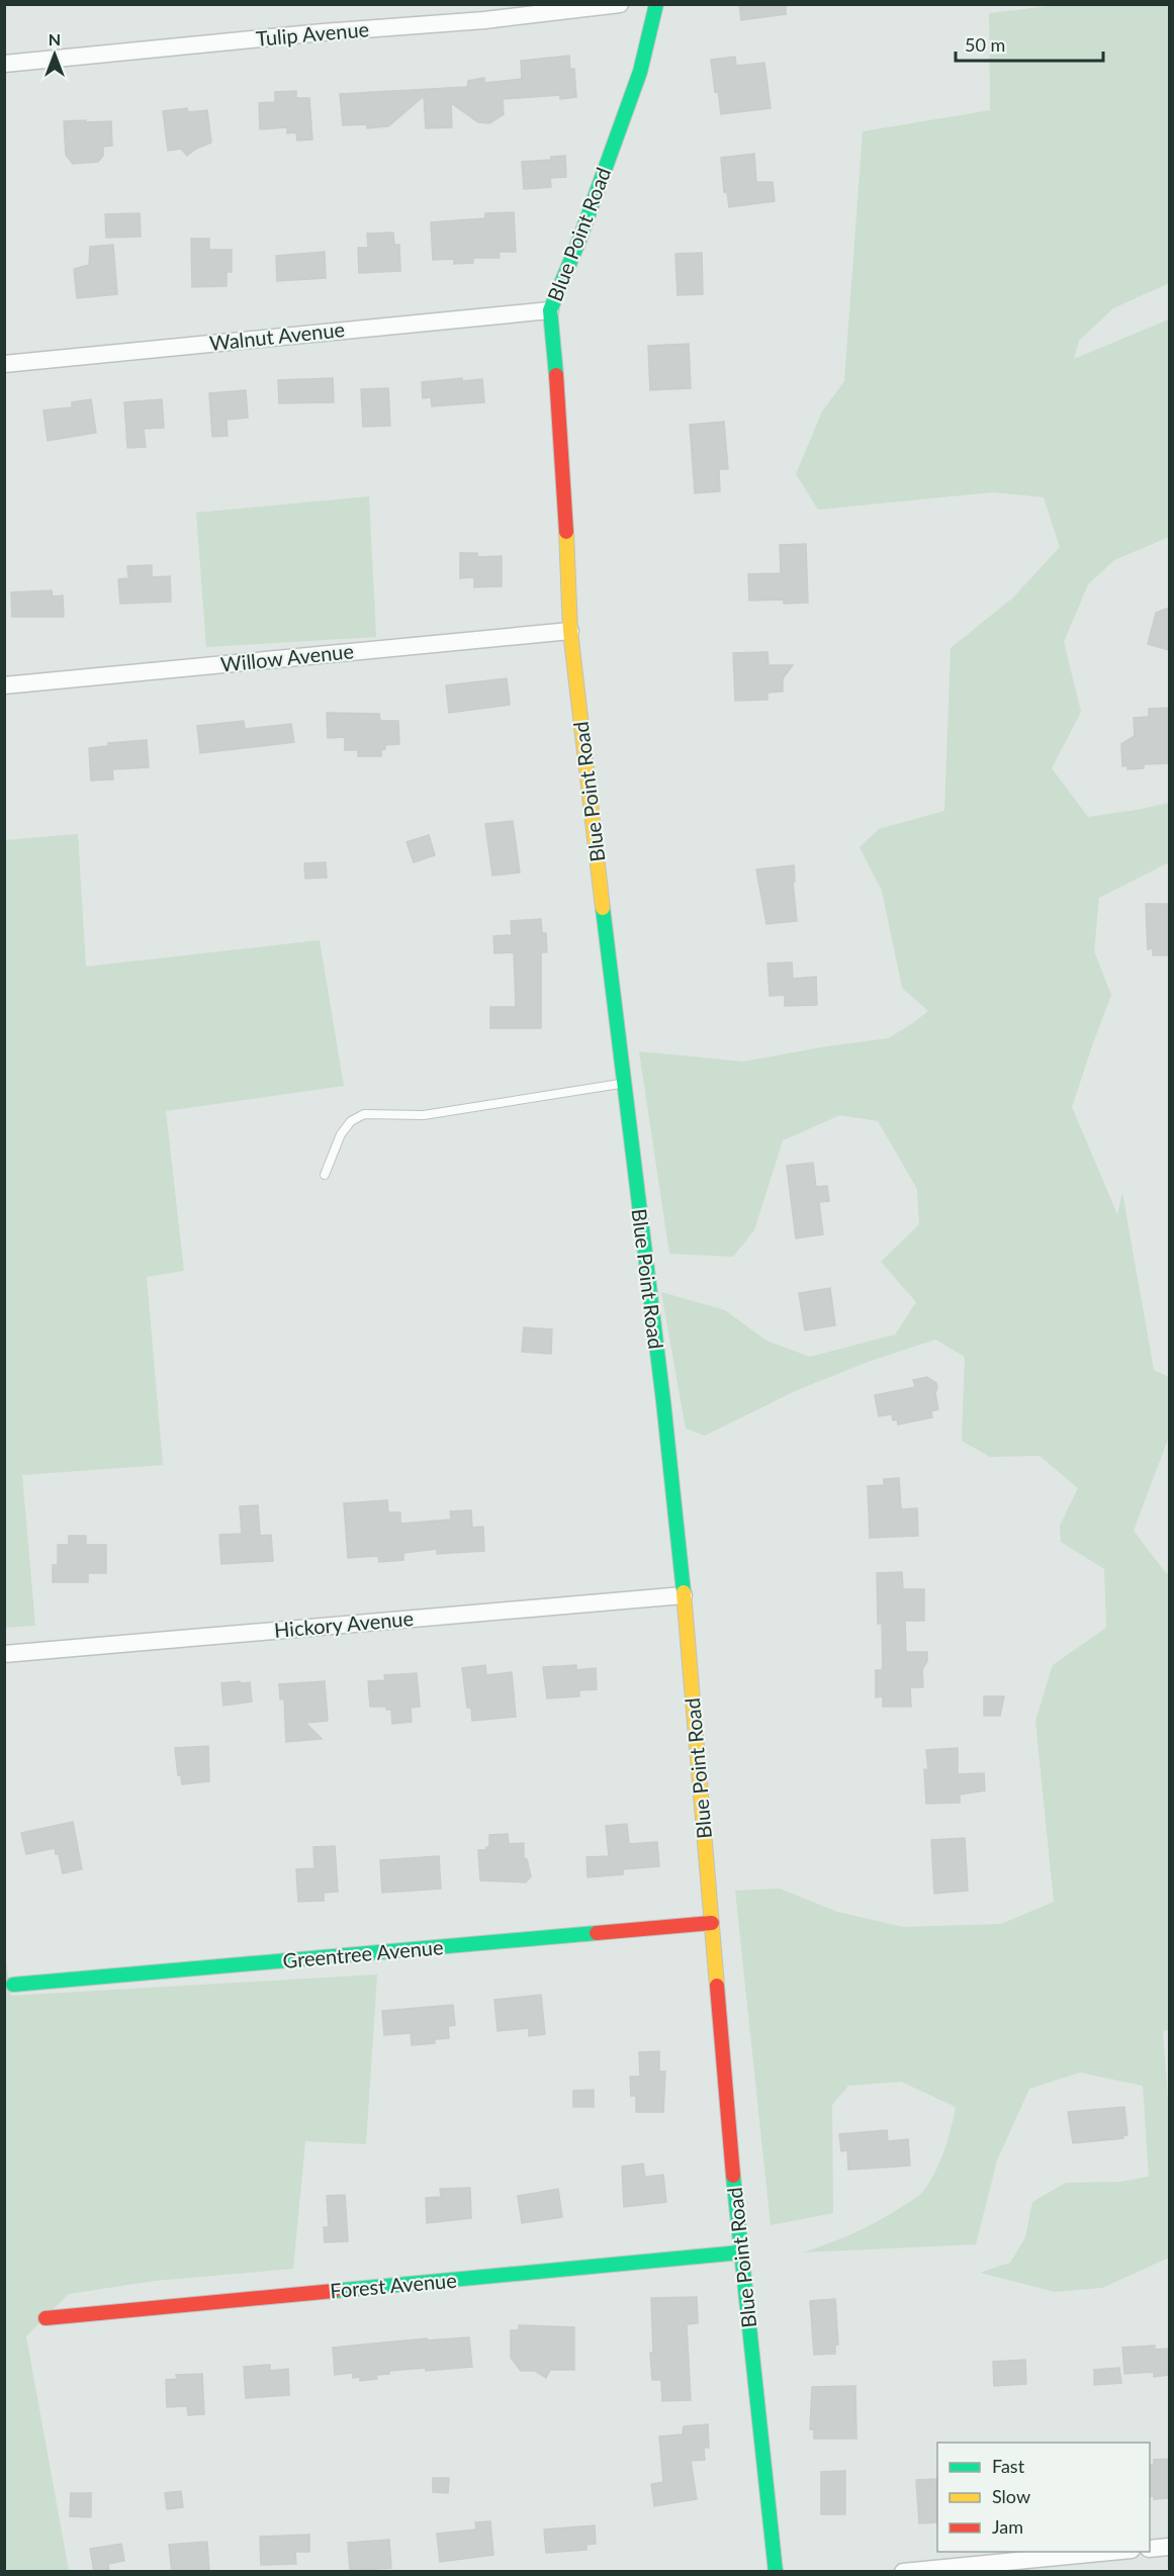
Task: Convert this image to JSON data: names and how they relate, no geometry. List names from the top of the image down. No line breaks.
{"streets":{"street":["Tulip Avenue","Blue Point Road","Walnut Avenue","Willow Avenue","Hickory Avenue","Greentree Avenue","Forest Avenue"]},"crossings":[["Blue Point Road","Walnut Avenue"],["Blue Point Road","Willow Avenue"],["Blue Point Road","Hickory Avenue"],["Blue Point Road","Greentree Avenue"],["Blue Point Road","Forest Avenue"]],"legend":["Fast","Slow","Jam"],"scale_bar":"50 m","north":"top"}
